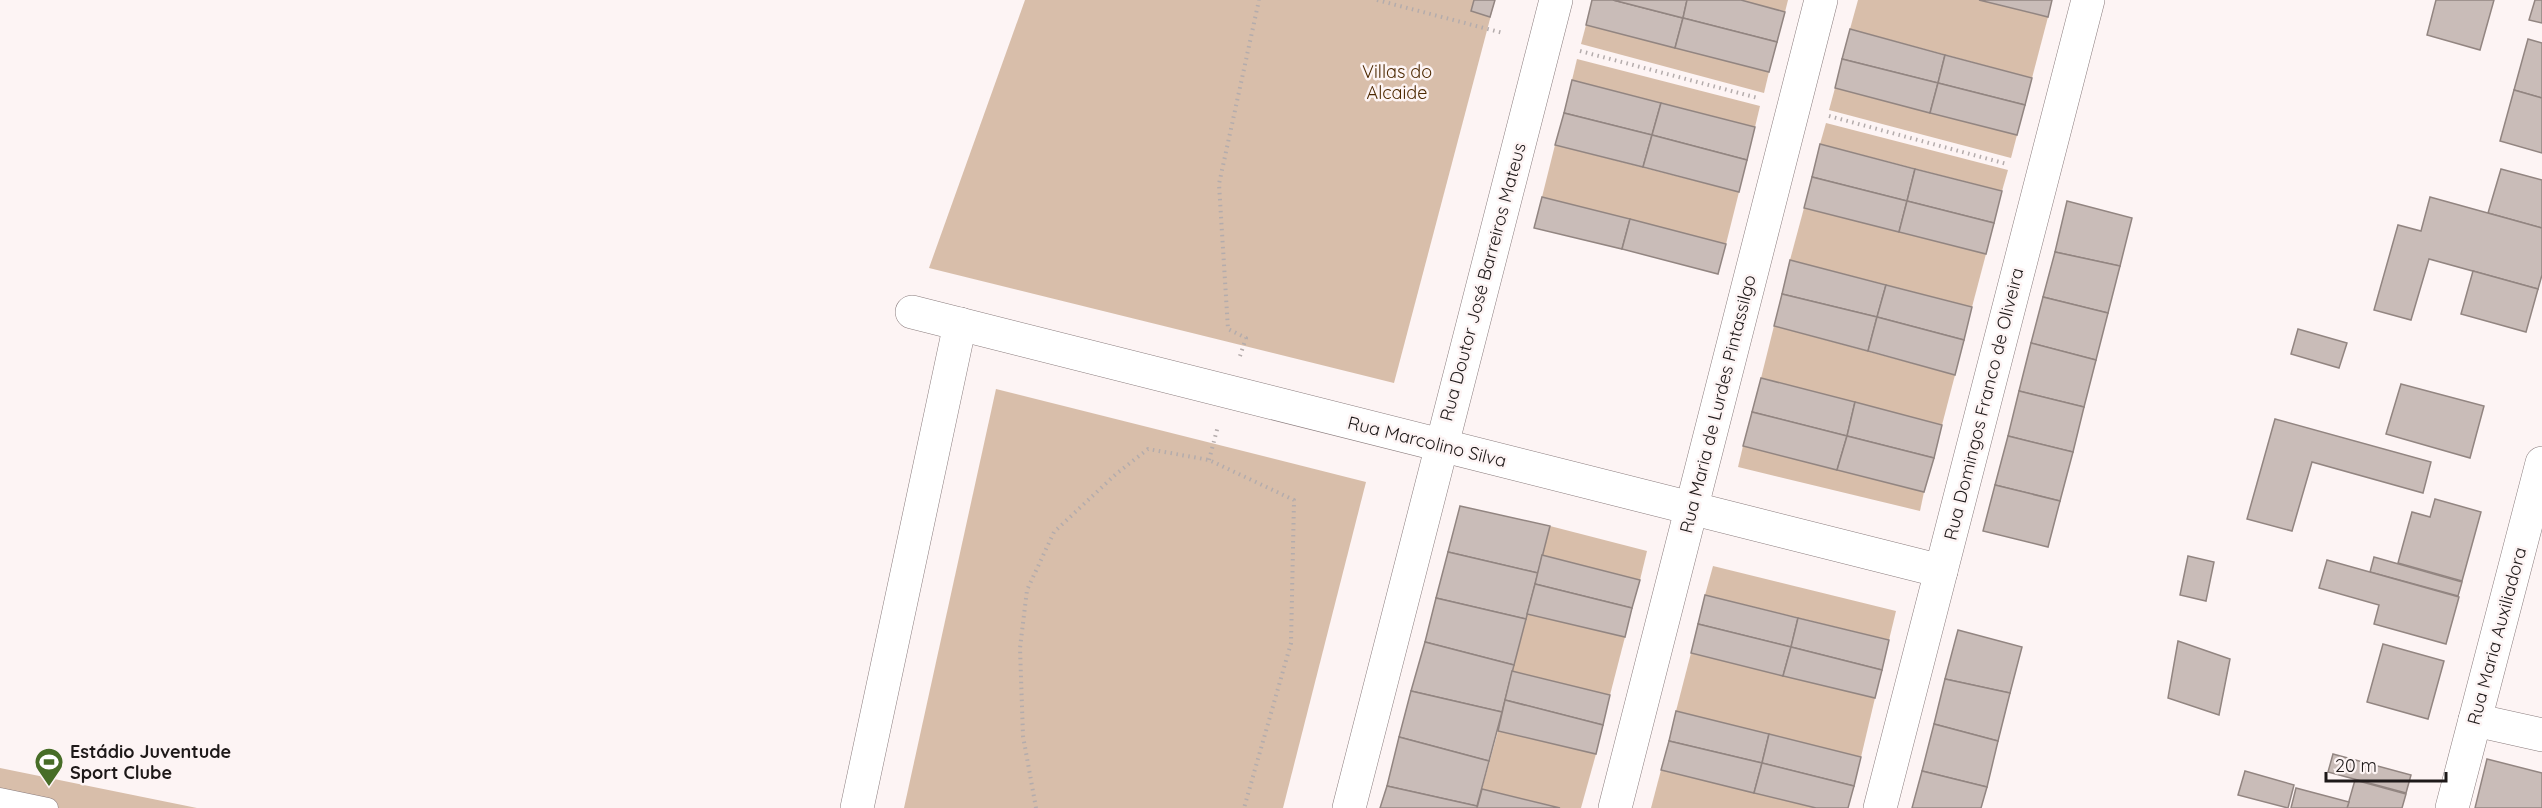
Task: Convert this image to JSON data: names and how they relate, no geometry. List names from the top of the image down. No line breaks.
{"streets":{"street":["Rua Doutor José Barreiros Mateus","Rua Maria de Lurdes Pintassilgo","Rua Domingos Franco de Oliveira","Rua Marcolino Silva","Rua Maria Auxiliadora"]},"crossings":[["Rua Doutor José Barreiros Mateus","Rua Marcolino Silva"],["Rua Maria de Lurdes Pintassilgo","Rua Marcolino Silva"],["Rua Domingos Franco de Oliveira","Rua Marcolino Silva"]],"parks":["Villas do Alcaide"],"places":{"sports":["Estádio Juventude Sport Clube"]},"scale_bar":"20 m"}
